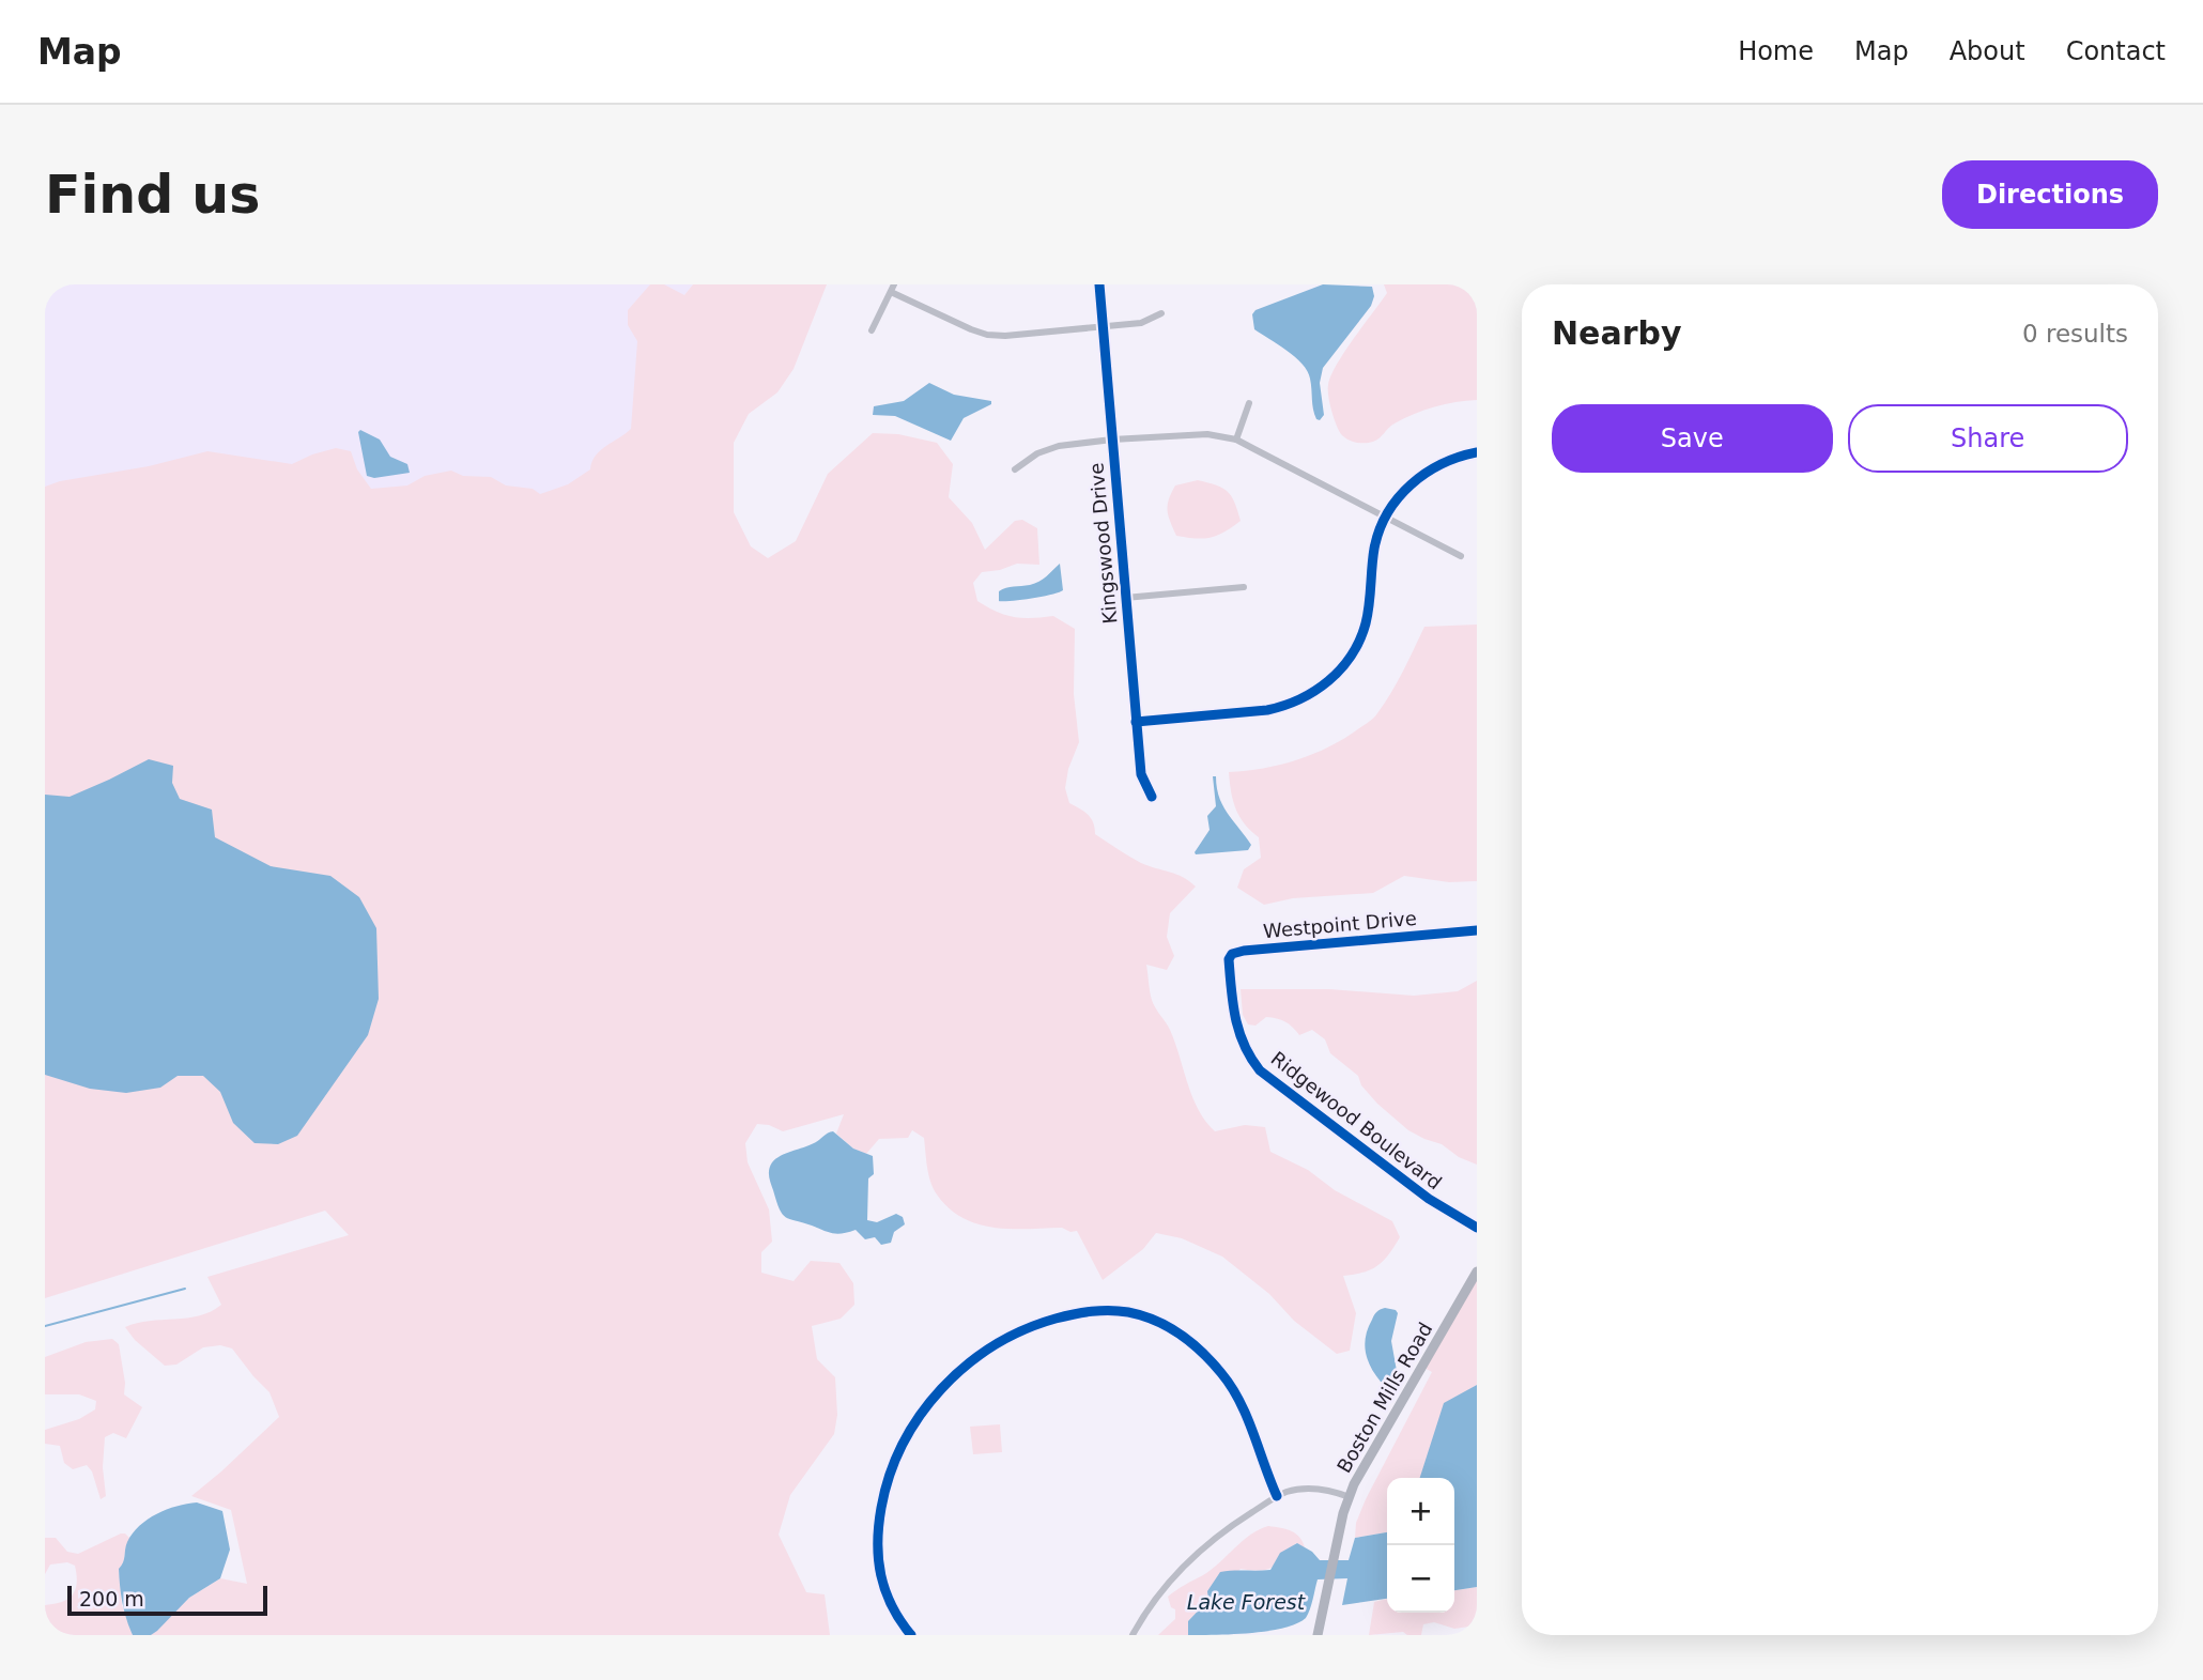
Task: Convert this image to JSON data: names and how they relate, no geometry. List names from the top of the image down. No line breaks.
{"streets":{"street":["Kingswood Drive","Westpoint Drive","Ridgewood Boulevard","Boston Mills Road"]},"crossings":[["Westpoint Drive","Ridgewood Boulevard"]],"water":["Lake Forest"],"scale_bar":"200 m","page":{"header":"Map","nav":["Home","Map","About","Contact"],"buttons":["Directions",["Save","Share"]],"title":"Find us","heading":["Nearby","0 results"],"map_buttons":["+","−"],"scale":"200 m"}}
